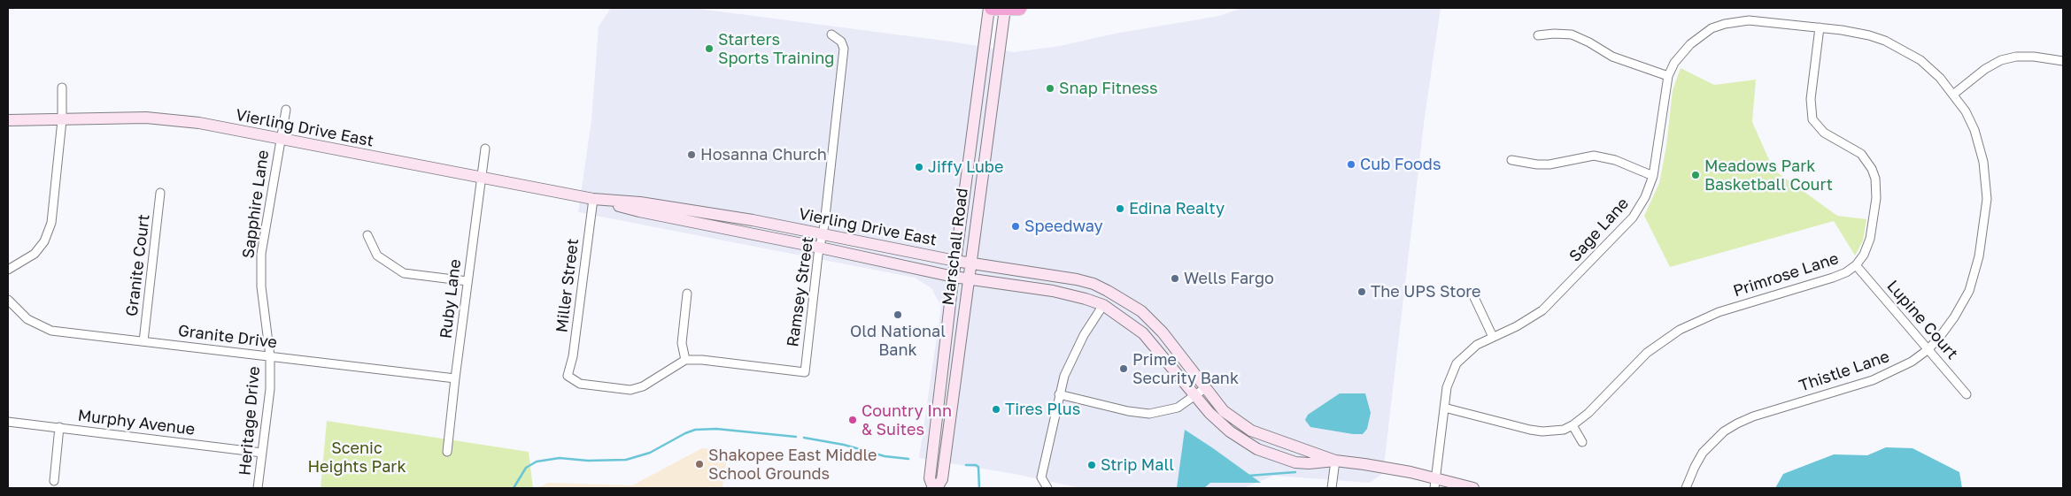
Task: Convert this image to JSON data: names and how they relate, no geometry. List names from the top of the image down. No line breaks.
{"streets":{"street":["Vierling Drive East","Sapphire Lane","Sage Lane","Marschall Road","Granite Court","Primrose Lane","Miller Street","Ramsey Street","Ruby Lane","Lupine Court","Granite Drive","Thistle Lane","Heritage Drive","Murphy Avenue"]},"crossings":[["Vierling Drive East","Sapphire Lane"],["Vierling Drive East","Sage Lane"],["Vierling Drive East","Marschall Road"],["Vierling Drive East","Miller Street"],["Vierling Drive East","Ramsey Street"],["Vierling Drive East","Ruby Lane"],["Sapphire Lane","Granite Drive"],["Sapphire Lane","Heritage Drive"],["Sage Lane","Primrose Lane"],["Sage Lane","Thistle Lane"],["Granite Court","Granite Drive"],["Primrose Lane","Lupine Court"],["Primrose Lane","Thistle Lane"],["Miller Street","Ramsey Street"],["Ruby Lane","Granite Drive"],["Lupine Court","Thistle Lane"],["Granite Drive","Heritage Drive"],["Heritage Drive","Murphy Avenue"]],"parks":["Scenic Heights Park"],"places":["Starters Sports Training","Snap Fitness","Hosanna Church","Cub Foods","Jiffy Lube","Meadows Park Basketball Court","Edina Realty","Speedway","Wells Fargo","The UPS Store","Old National Bank","Prime Security Bank","Tires Plus","Country Inn & Suites","Shakopee East Middle School Grounds","Strip Mall"]}
